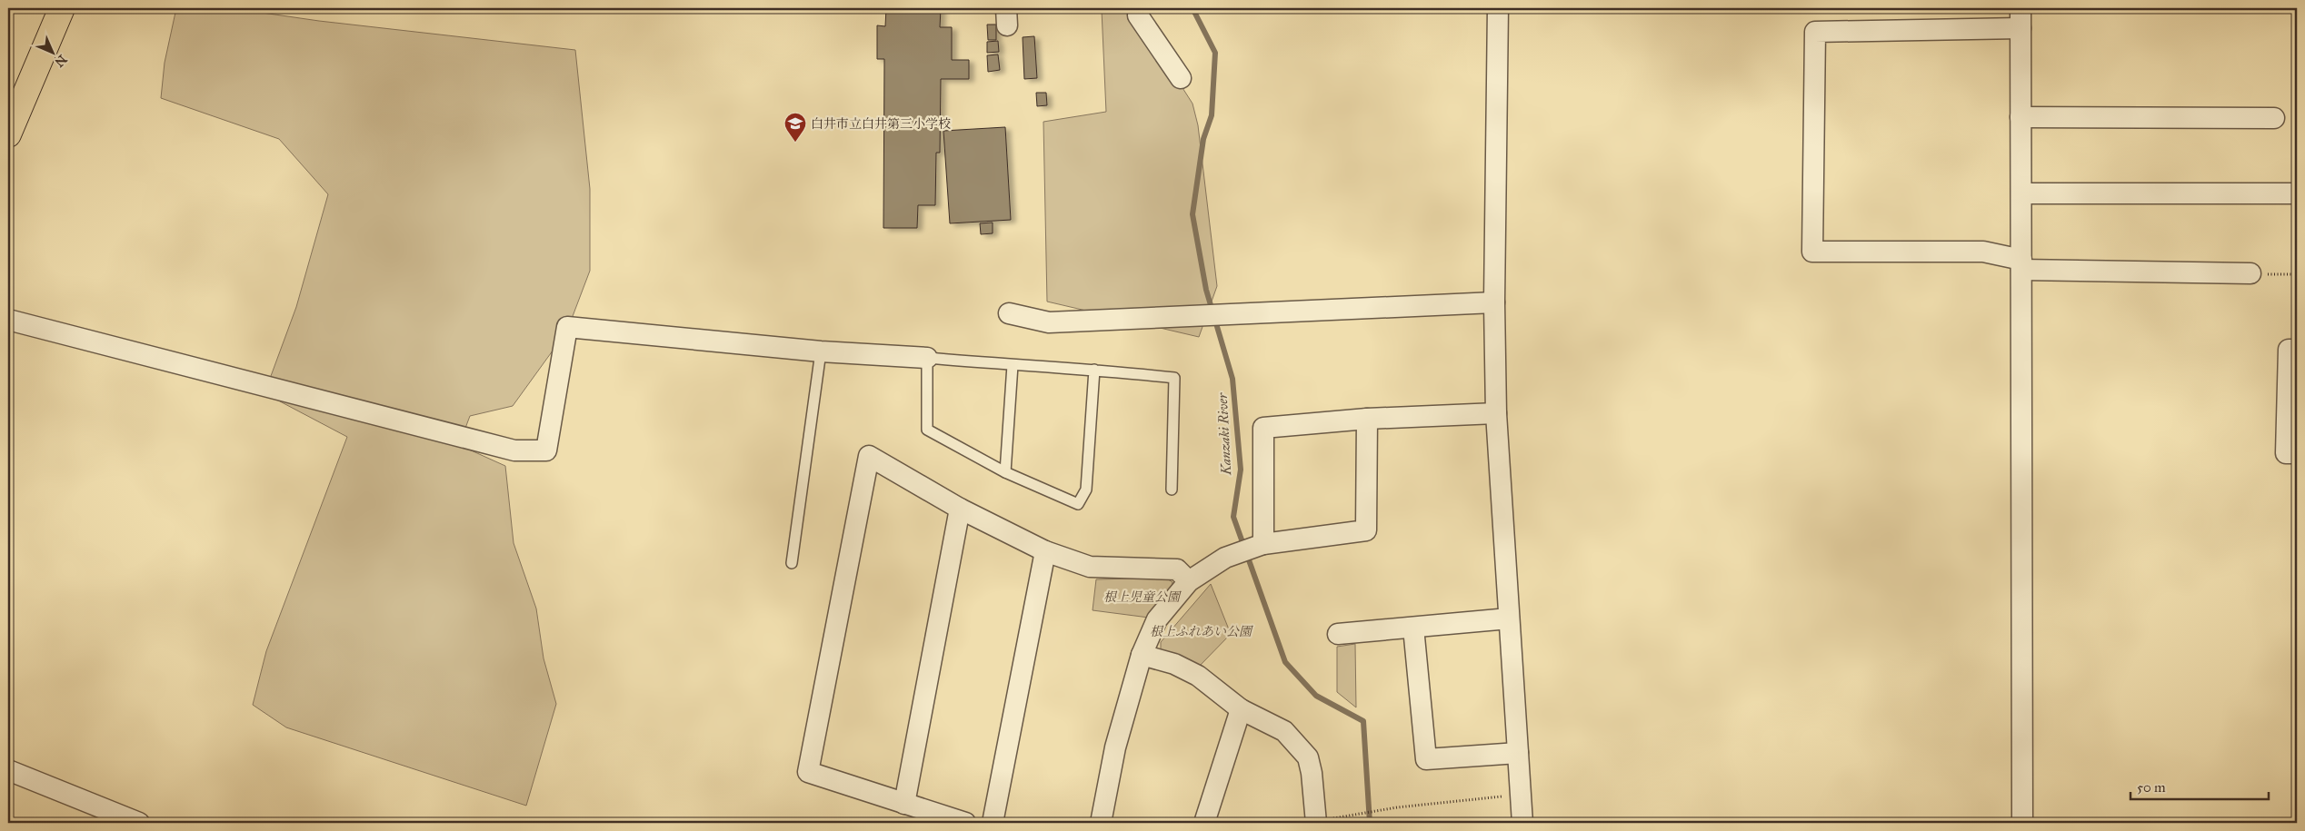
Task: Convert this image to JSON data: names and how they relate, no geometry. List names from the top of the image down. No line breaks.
{"water":["Kanzaki River"],"parks":["根上児童公園","根上ふれあい公園"],"places":{"school or university":["白井市立白井第三小学校"]},"scale_bar":"50 m","north":"bottom right"}
